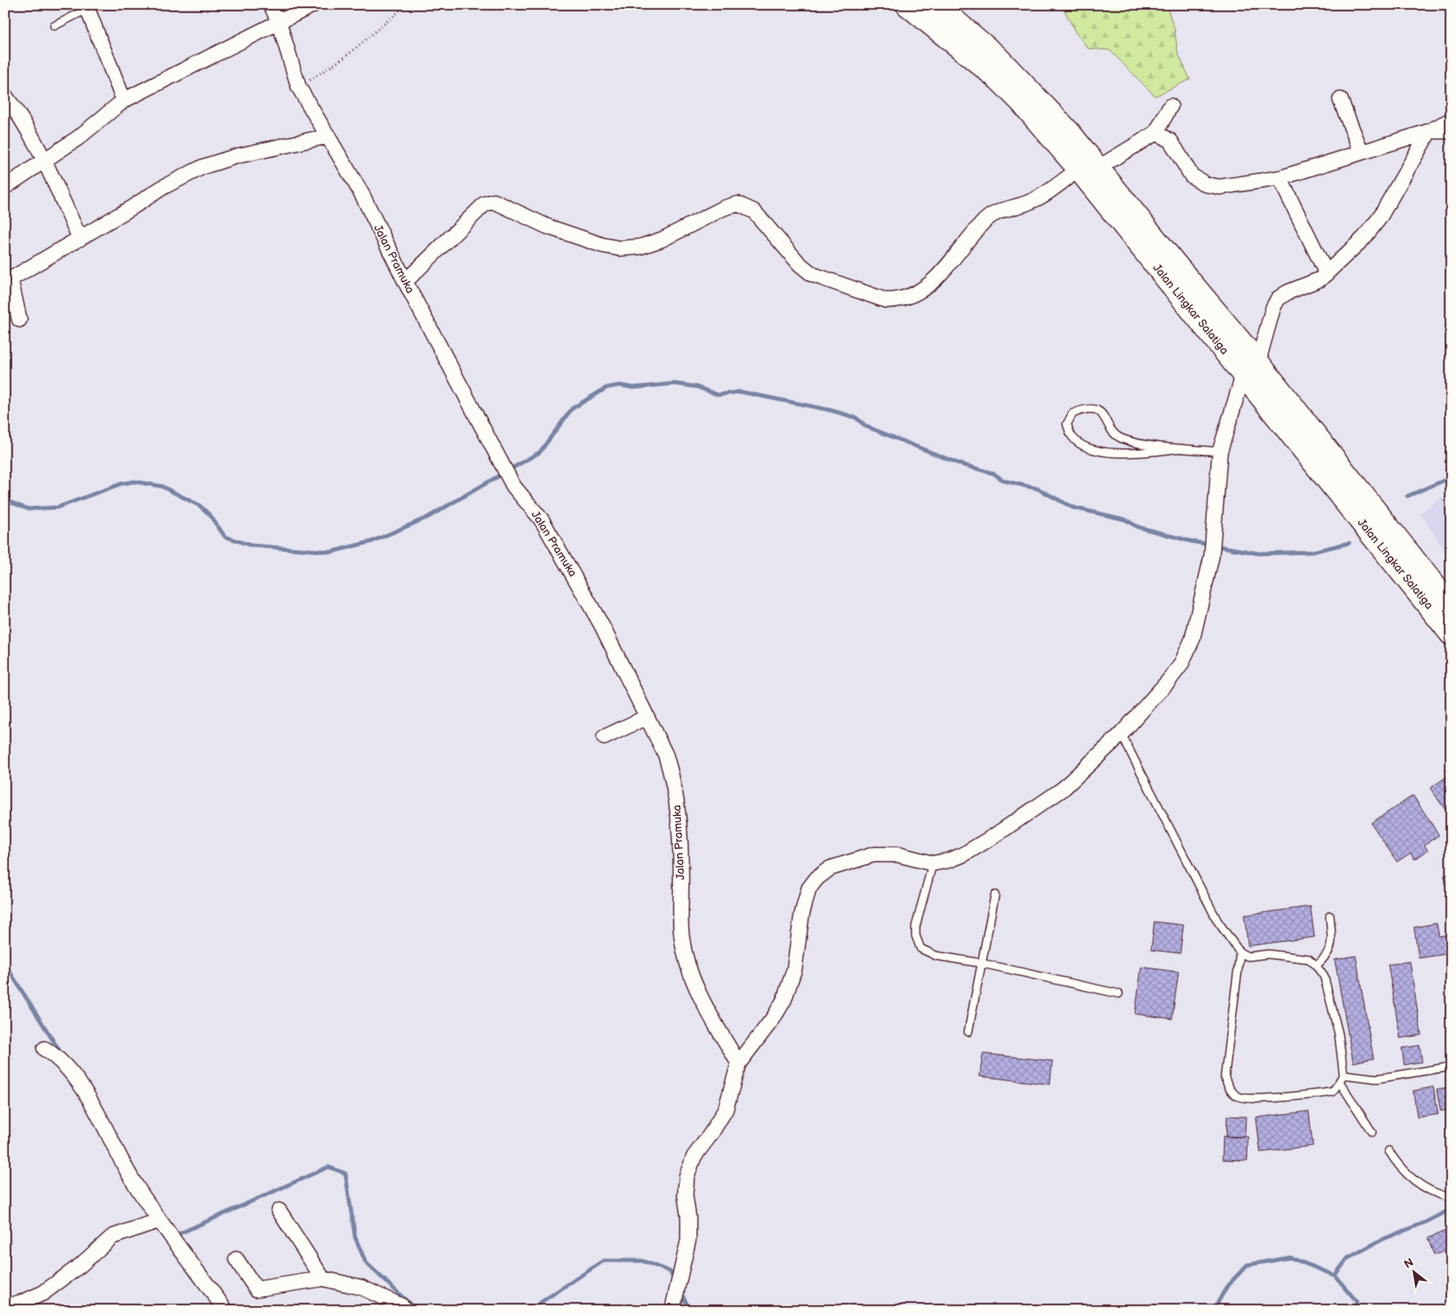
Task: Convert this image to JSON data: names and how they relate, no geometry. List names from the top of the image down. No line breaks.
{"streets":{"highway":["Jalan Lingkar Salatiga"],"street":["Jalan Pramuka"]},"north":"top left"}
